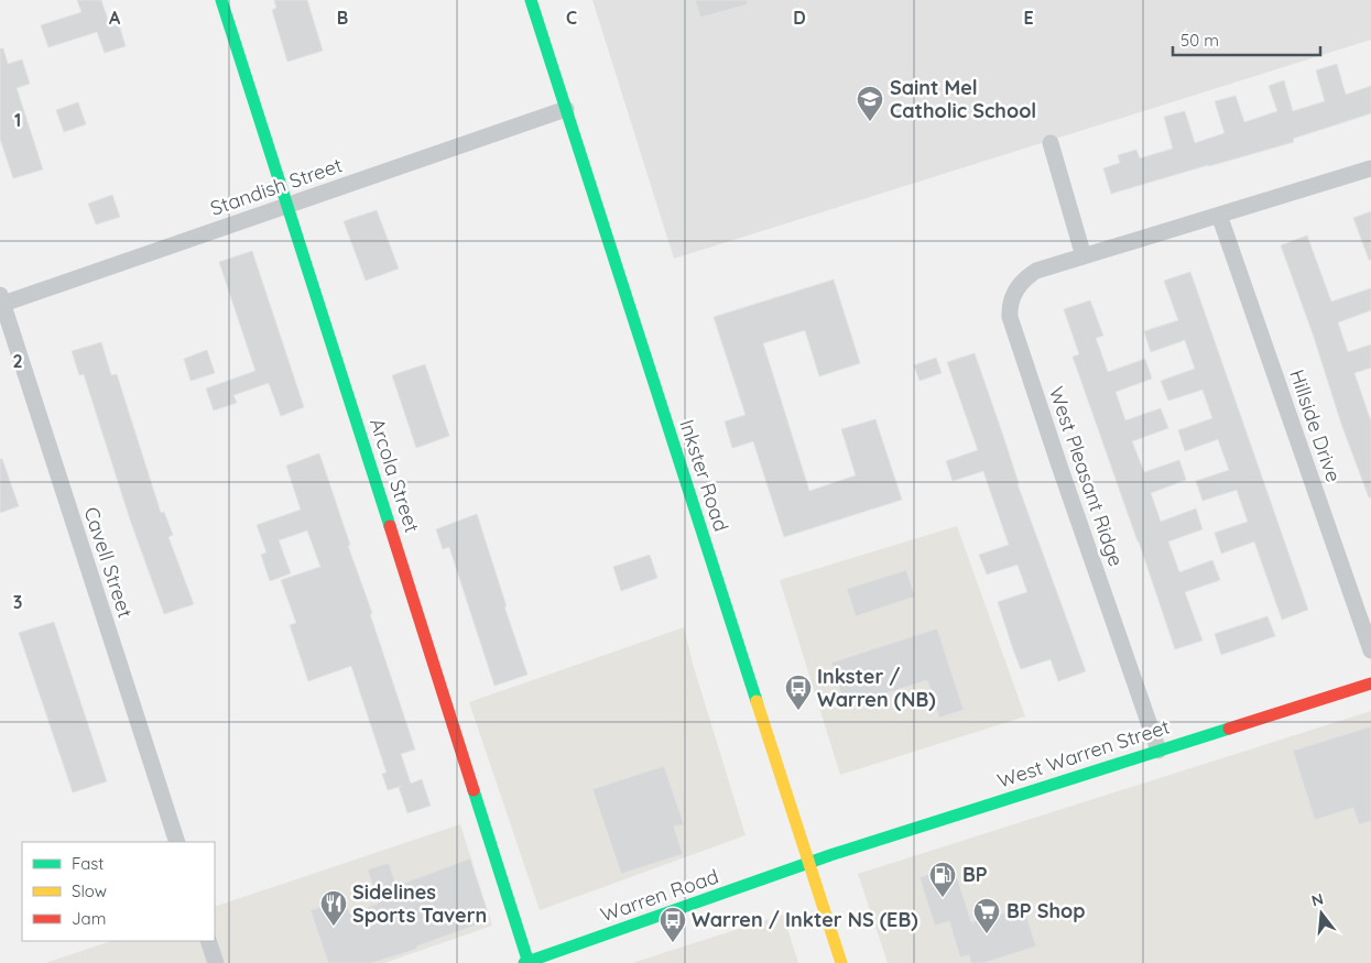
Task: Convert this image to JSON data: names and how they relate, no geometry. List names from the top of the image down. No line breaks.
{"streets":{"main road":["Arcola Street","Inkster Road","West Warren Street","Warren Road"],"street":["Standish Street","Hillside Drive","West Pleasant Ridge","Cavell Street"]},"crossings":[["Standish Street","Arcola Street"],["Standish Street","Inkster Road"],["Standish Street","Cavell Street"],["Hillside Drive","West Pleasant Ridge"],["Arcola Street","Warren Road"],["Inkster Road","West Warren Street"],["Inkster Road","Warren Road"],["West Pleasant Ridge","West Warren Street"],["West Warren Street","Warren Road"]],"places":{"school or university":["Saint Mel Catholic School"],"bus stop":["Inkster / Warren (NB)","Warren / Inkter NS (EB)"],"fuel station":["BP"],"restaurant":["Sidelines Sports Tavern"],"supermarket":["BP Shop"]},"legend":["Fast","Slow","Jam"],"scale_bar":"50 m","north":"top","grid":{"columns":["A","B","C","D","E"],"rows":["1","2","3"]}}
